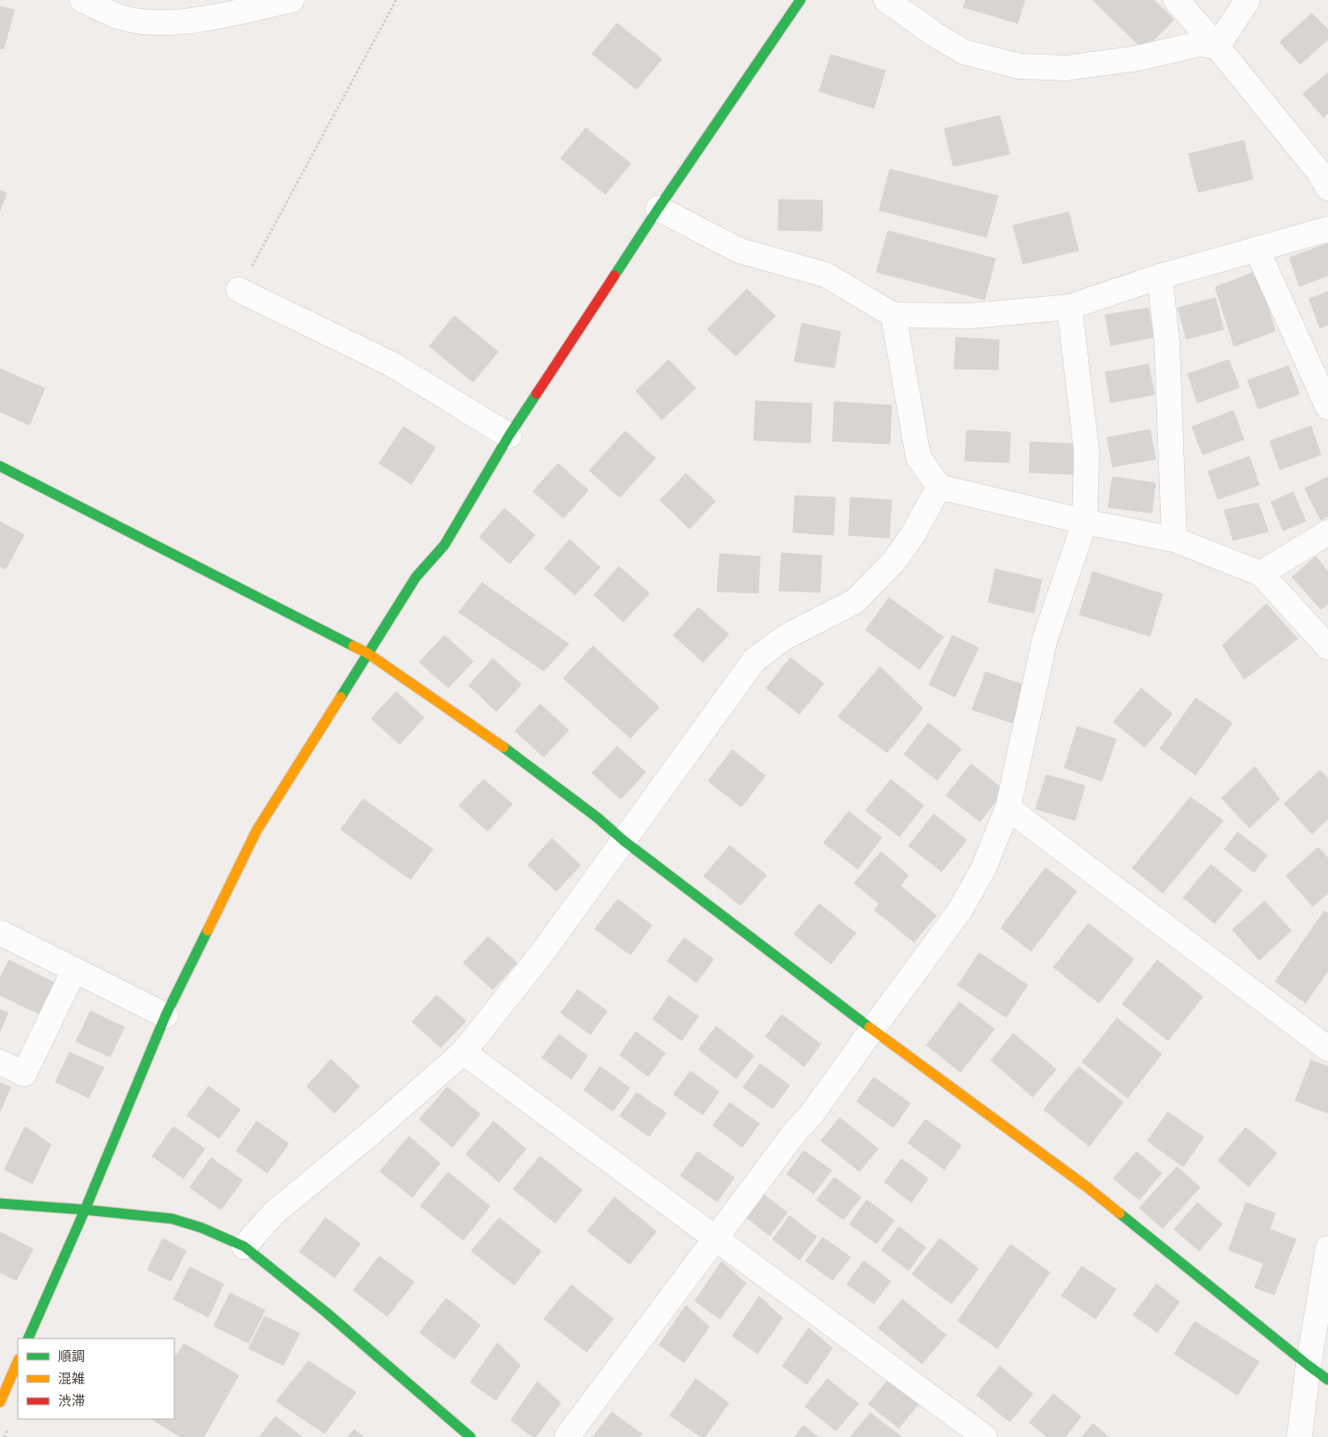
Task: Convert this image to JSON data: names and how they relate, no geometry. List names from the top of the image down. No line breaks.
{"legend":["順調","混雑","渋滞"]}
